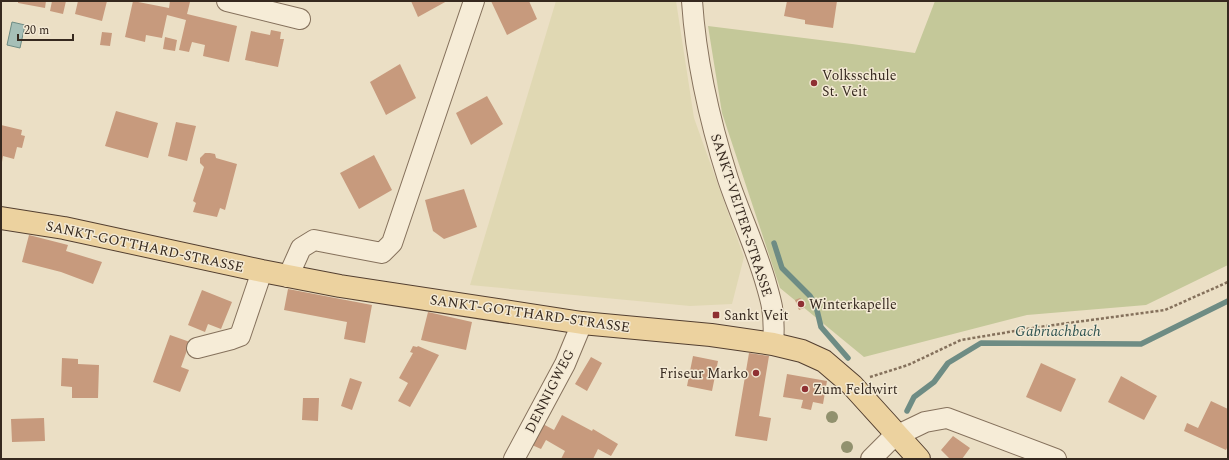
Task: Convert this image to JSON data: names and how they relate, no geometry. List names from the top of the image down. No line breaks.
{"streets":{"main road":["SANKT-GOTTHARD-STRASSE"],"street":["SANKT-VEITER-STRASSE","DENNIGWEG"]},"crossings":[["SANKT-VEITER-STRASSE","SANKT-GOTTHARD-STRASSE"],["SANKT-GOTTHARD-STRASSE","DENNIGWEG"]],"water":["Gabriachbach"],"places":{"other":["Volksschule St. Veit","Winterkapelle","Friseur Marko","Zum Feldwirt"],"transit":["Sankt Veit"]},"scale_bar":"20 m"}
